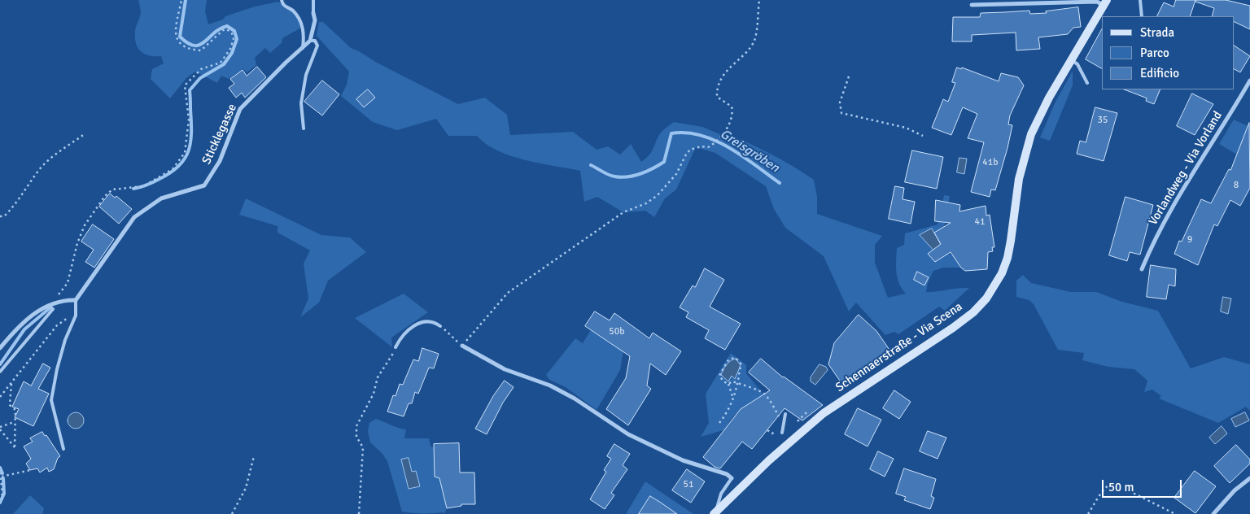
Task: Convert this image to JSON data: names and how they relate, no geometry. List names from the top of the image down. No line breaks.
{"streets":{"street":["Sticklegasse","Vorlandweg - Via Vorland","Schennaerstraße - Via Scena"]},"water":["Greisgröben"],"house_numbers":["35","41b","8","41","9","50b","51"],"legend":["Strada","Parco","Edificio"],"scale_bar":"50 m"}
